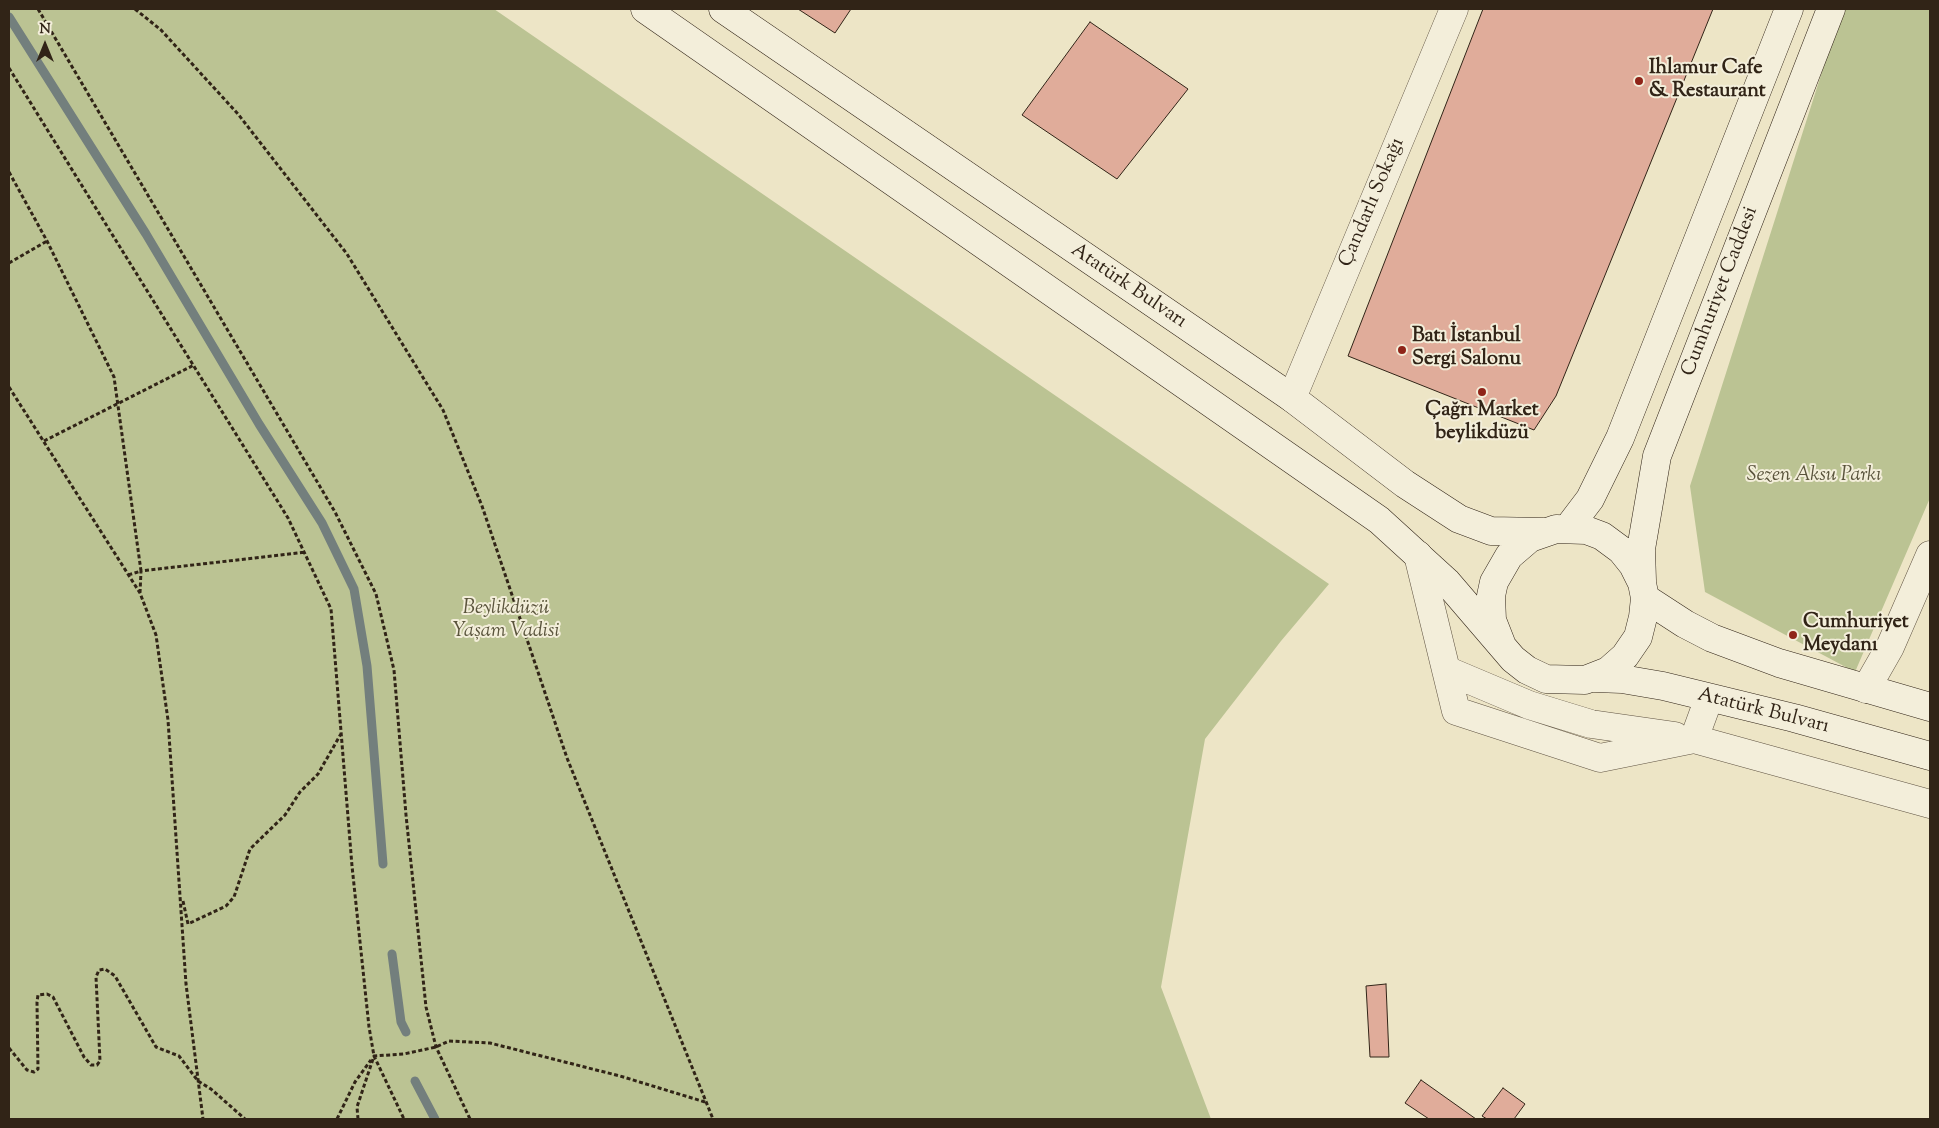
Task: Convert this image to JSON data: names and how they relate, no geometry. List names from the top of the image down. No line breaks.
{"streets":{"main road":["Çandarlı Sokağı","Atatürk Bulvarı","Cumhuriyet Caddesi"]},"crossings":[["Çandarlı Sokağı","Atatürk Bulvarı"],["Atatürk Bulvarı","Cumhuriyet Caddesi"]],"parks":["Sezen Aksu Parkı","Beylikdüzü Yaşam Vadisi"],"places":["Ihlamur Cafe & Restaurant","Batı İstanbul Sergi Salonu","Çağrı Market beylikdüzü","Cumhuriyet Meydanı"],"north":"top"}
